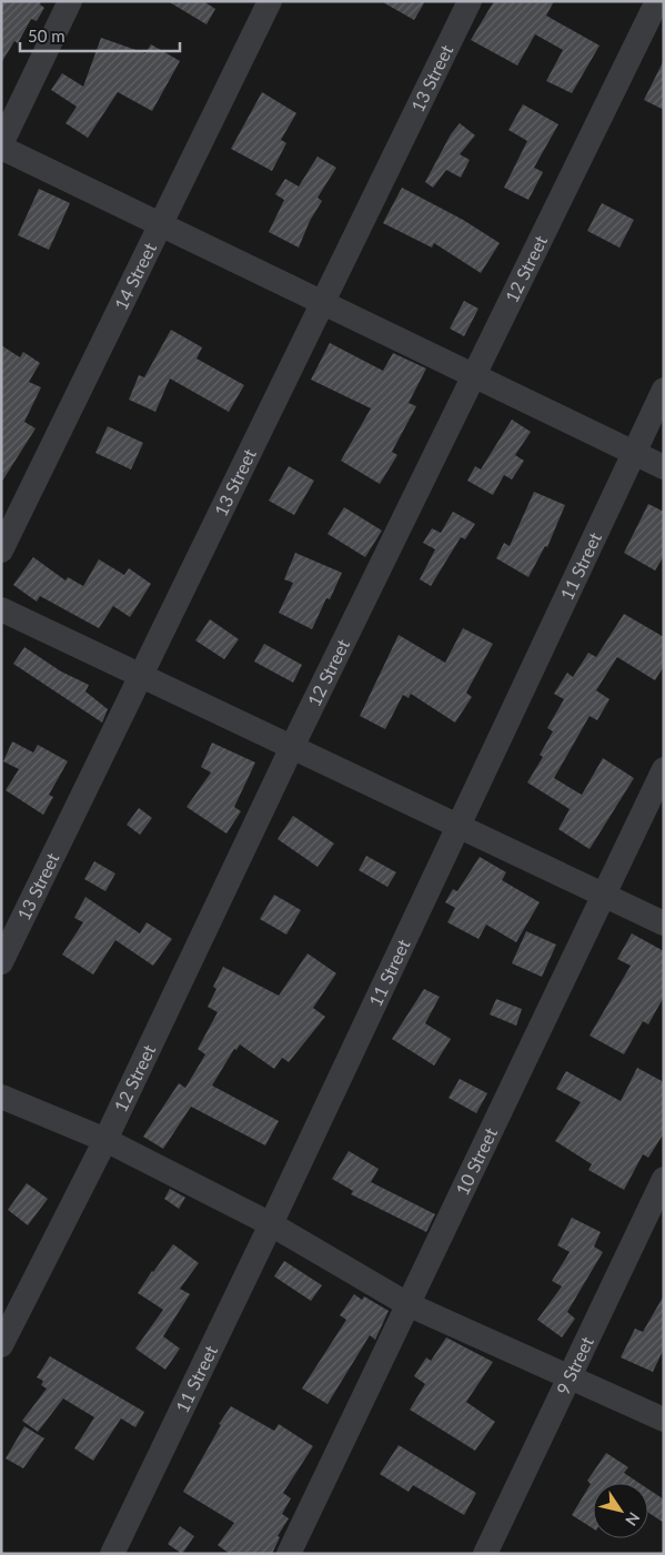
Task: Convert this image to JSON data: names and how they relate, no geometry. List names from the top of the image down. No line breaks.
{"streets":{"street":["13 Street","12 Street","14 Street","11 Street","10 Street","9 Street"]},"scale_bar":"50 m","north":"bottom right"}
